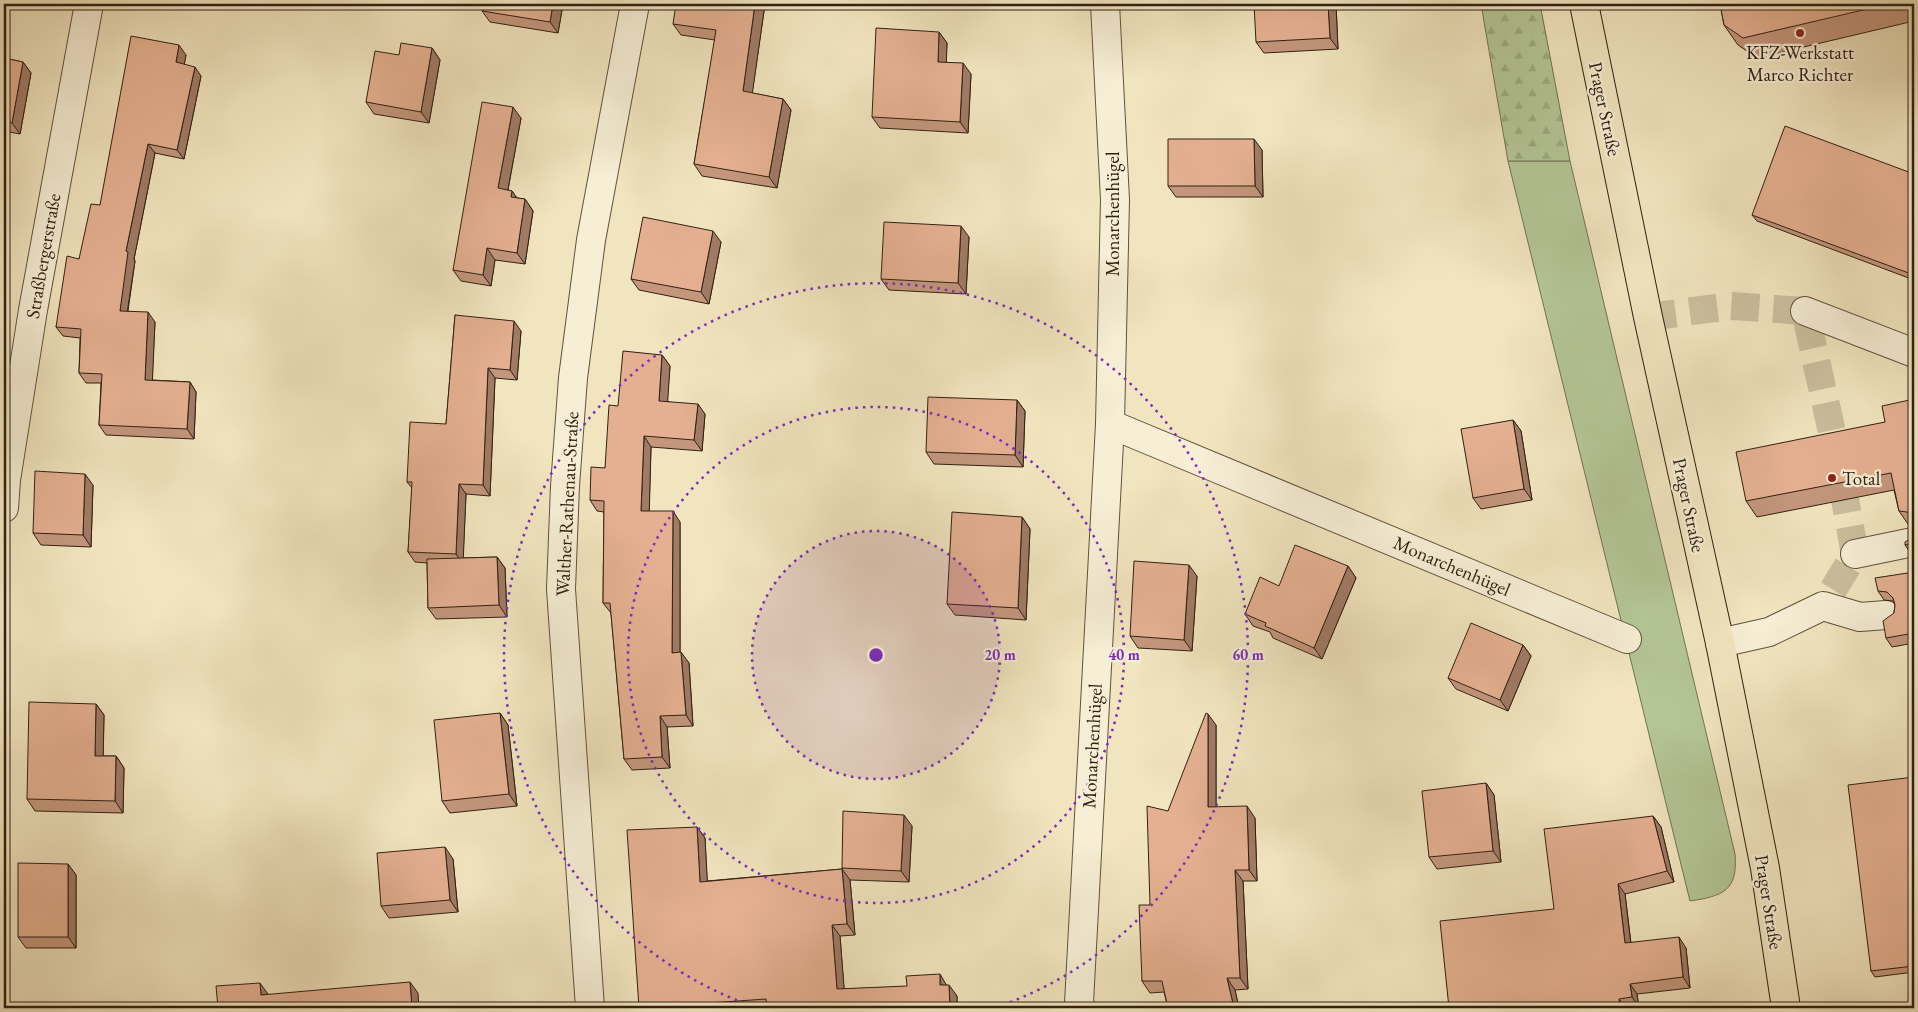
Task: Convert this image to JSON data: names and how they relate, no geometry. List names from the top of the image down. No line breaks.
{"streets":{"main road":["Prager Straße"],"street":["Monarchenhügel","Straßbergerstraße","Walther-Rathenau-Straße"]},"places":["KFZ-Werkstatt Marco Richter","Total"],"rings":["20 m","40 m","60 m"]}
